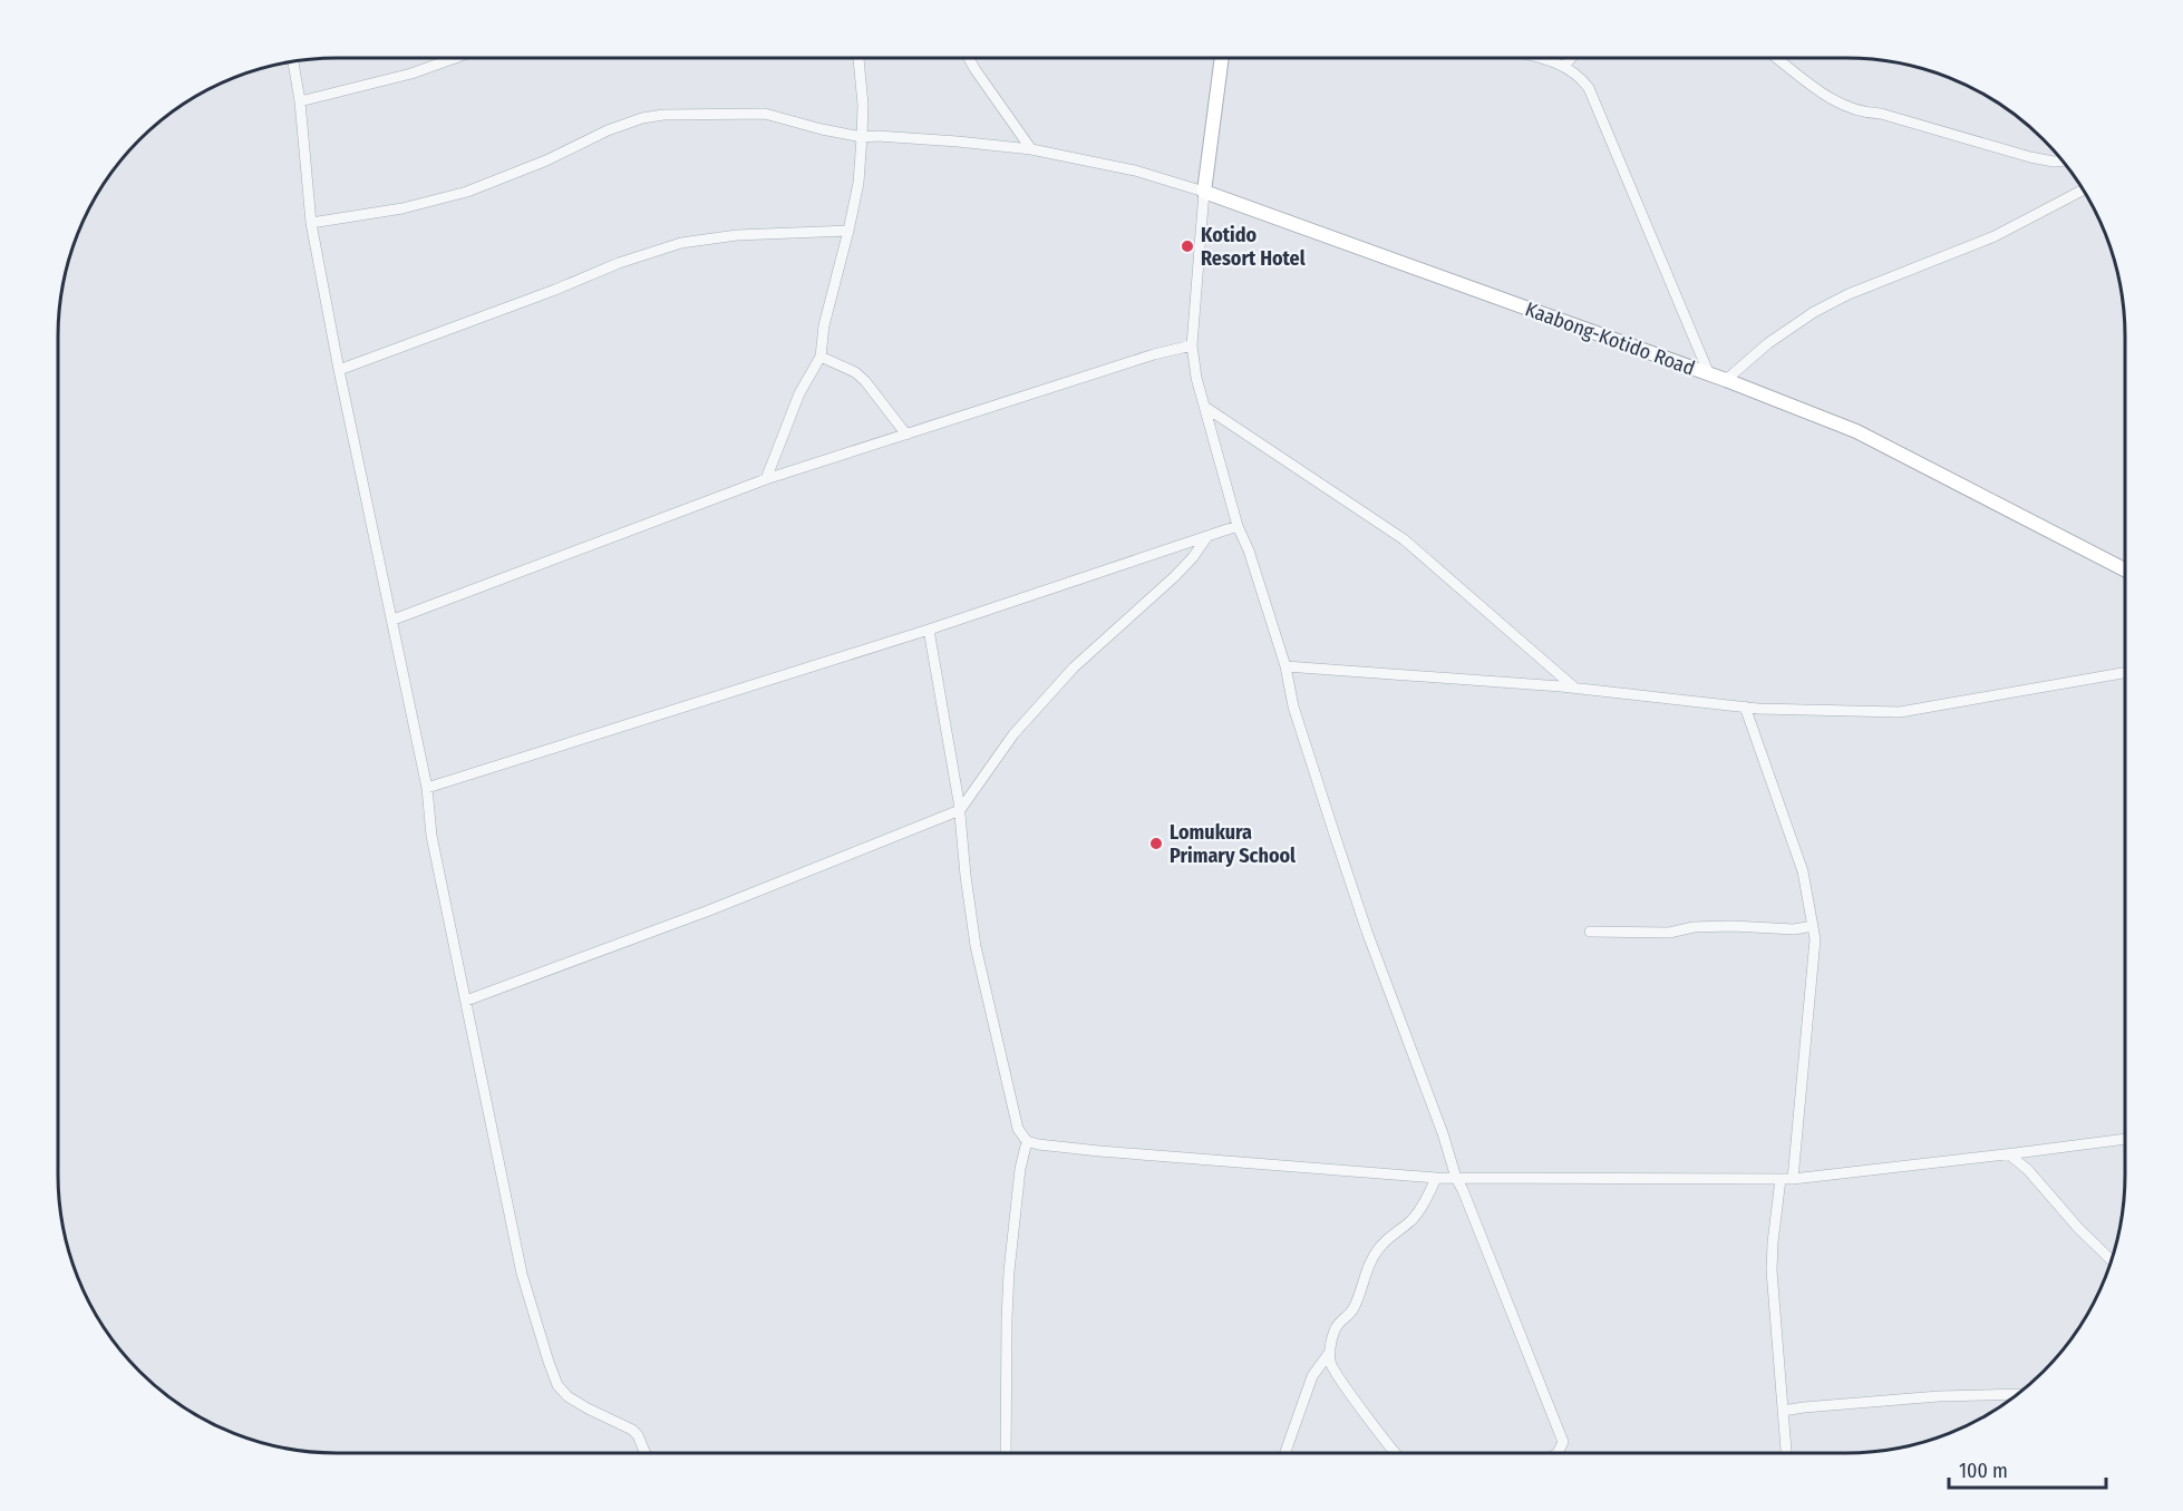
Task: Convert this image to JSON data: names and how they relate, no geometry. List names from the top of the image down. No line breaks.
{"streets":{"street":["Kaabong-Kotido Road"]},"places":["Kotido Resort Hotel","Lomukura Primary School"],"scale_bar":"100 m"}
